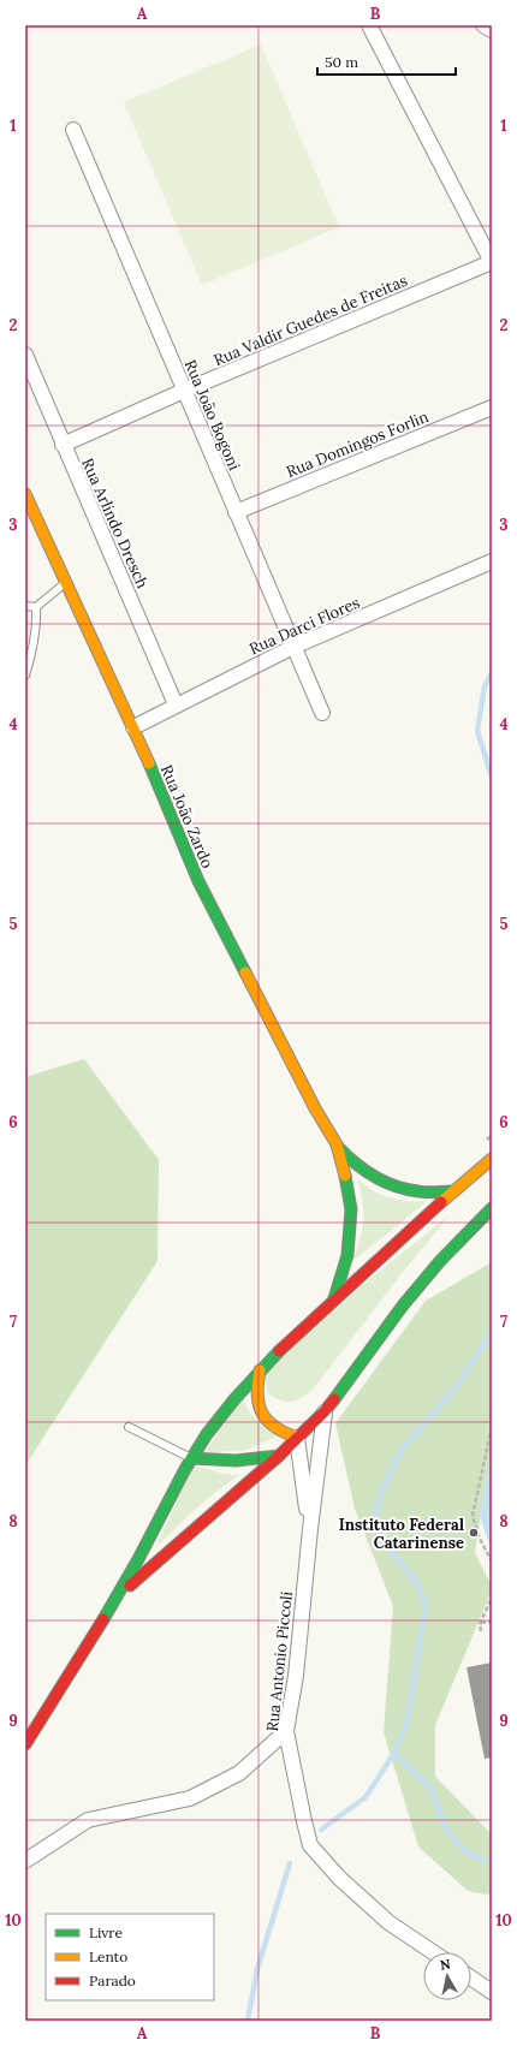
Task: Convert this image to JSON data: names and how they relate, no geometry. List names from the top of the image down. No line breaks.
{"streets":{"main road":["Rua João Zardo"],"street":["Rua Valdir Guedes de Freitas","Rua João Bogoni","Rua Domingos Forlin","Rua Arlindo Dresch","Rua Darci Flores","Rua Antonio Piccoli"]},"crossings":[["Rua Valdir Guedes de Freitas","Rua João Bogoni"],["Rua Valdir Guedes de Freitas","Rua Arlindo Dresch"],["Rua João Bogoni","Rua Domingos Forlin"],["Rua João Bogoni","Rua Darci Flores"],["Rua Arlindo Dresch","Rua Darci Flores"],["Rua Darci Flores","Rua João Zardo"]],"places":["Instituto Federal Catarinense"],"legend":["Livre","Lento","Parado"],"scale_bar":"50 m","north":"top","grid":{"columns":["A","B"],"rows":["1","2","3","4","5","6","7","8","9","10"]}}
